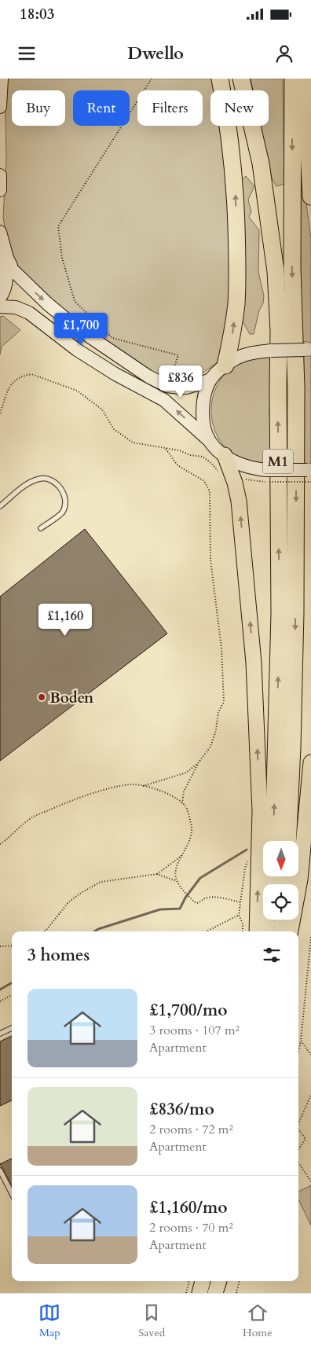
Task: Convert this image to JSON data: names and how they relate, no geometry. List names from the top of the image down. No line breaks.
{"streets":{"highway":["M1"]},"places":["Boden"],"north":"bottom","page":{"status":"18:03","header":"Dwello","chip":["Buy","Rent","Filters","New"],"price":["£1,700","£836","£1,160"],"heading":"3 homes","list":[{"name":"£1,700/mo","note":"3 rooms · 107 m² · Apartment"},{"name":"£836/mo","note":"2 rooms · 72 m² · Apartment"},{"name":"£1,160/mo","note":"2 rooms · 70 m² · Apartment"}],"tabs":["Map","Saved","Home"]}}
